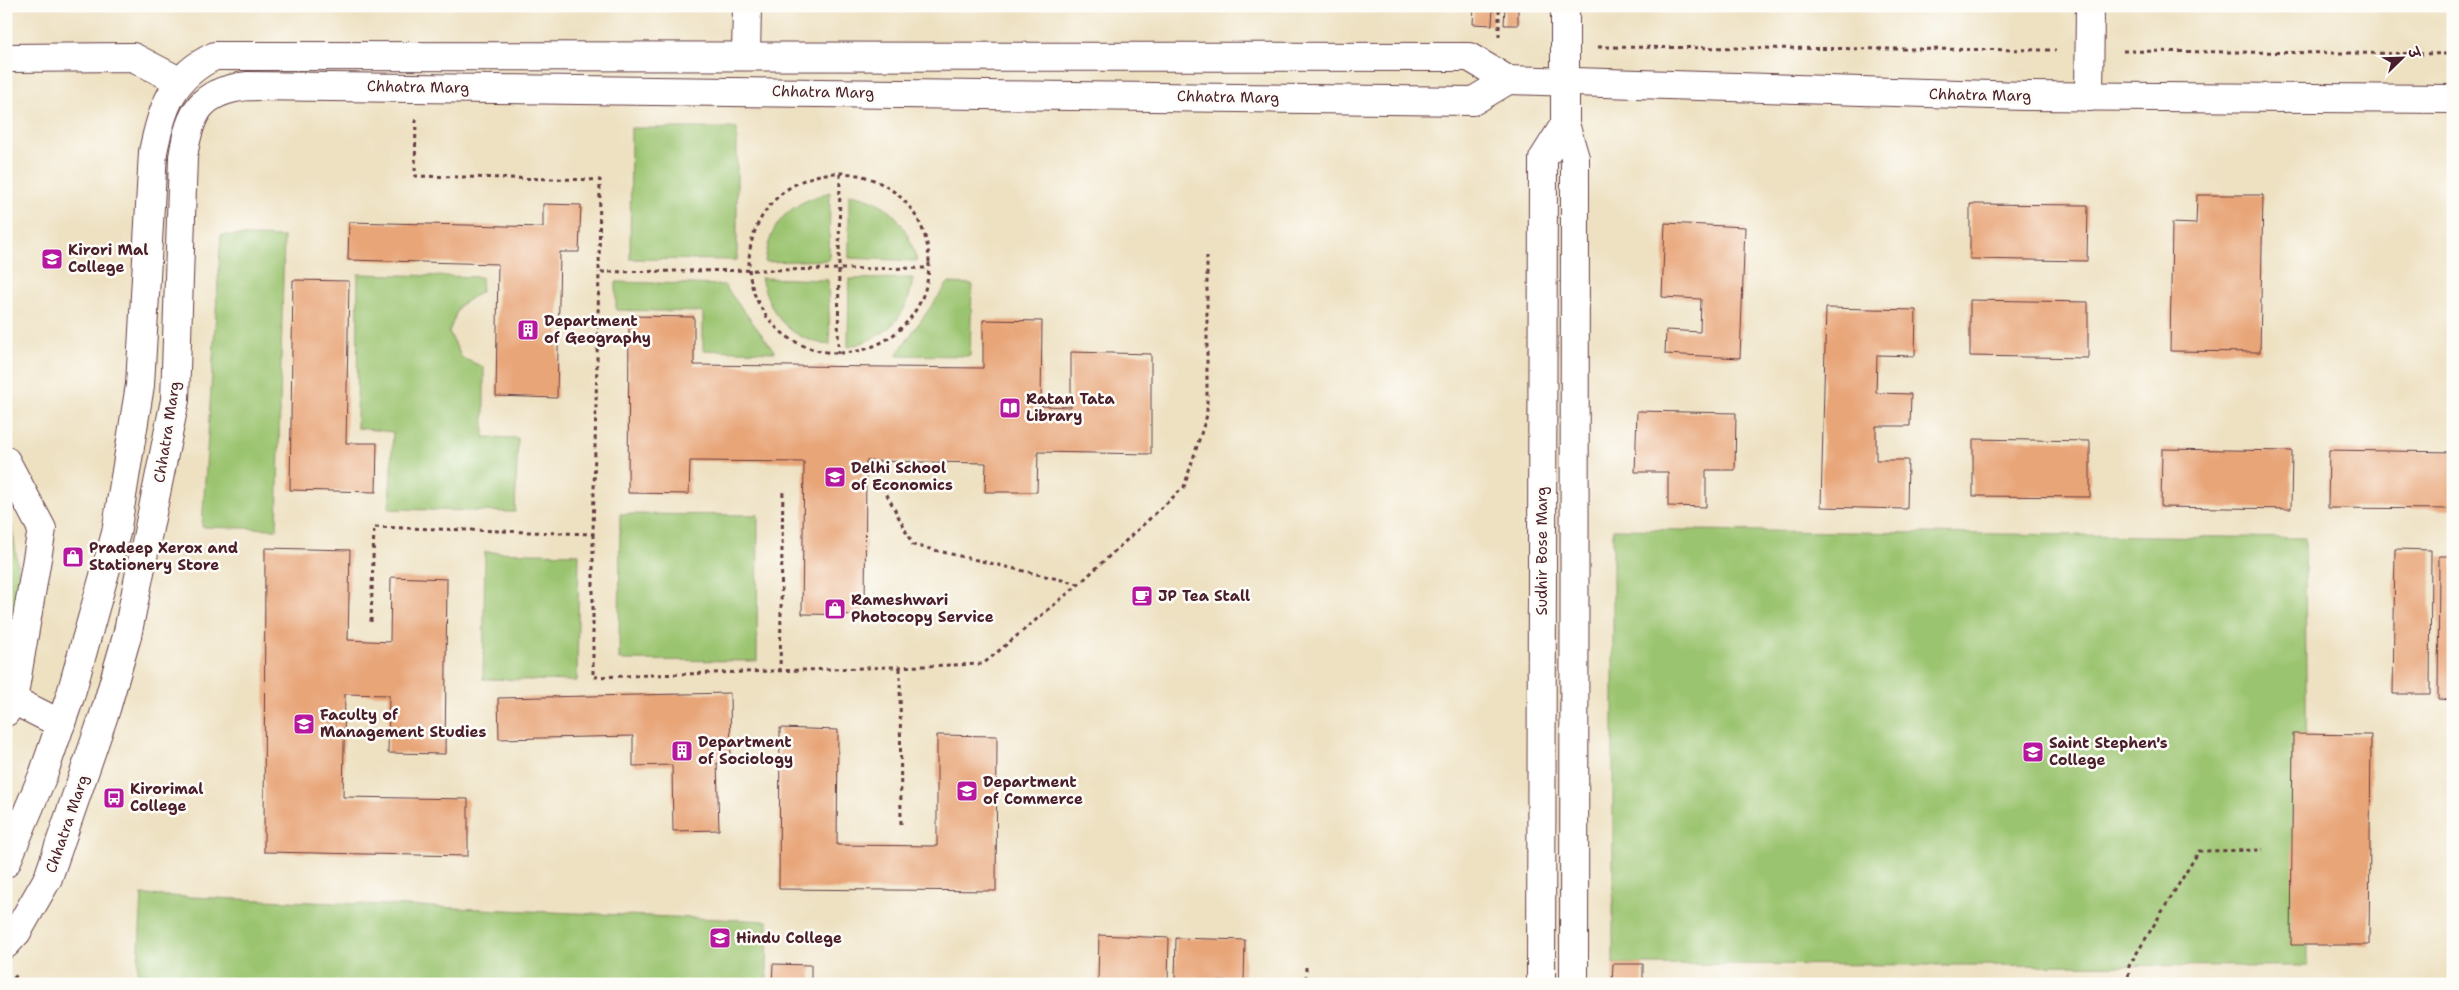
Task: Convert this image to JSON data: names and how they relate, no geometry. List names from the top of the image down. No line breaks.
{"streets":{"street":["Chhatra Marg","Sudhir Bose Marg"]},"places":{"school or university":["Kirori Mal College","Delhi School of Economics","Faculty of Management Studies","Saint Stephen's College","Department of Commerce","Hindu College"],"building":["Department of Geography","Department of Sociology"],"library":["Ratan Tata Library"],"shop":["Pradeep Xerox and Stationery Store","Rameshwari Photocopy Service"],"cafe":["JP Tea Stall"],"bus stop":["Kirorimal College"]},"north":"top right"}
